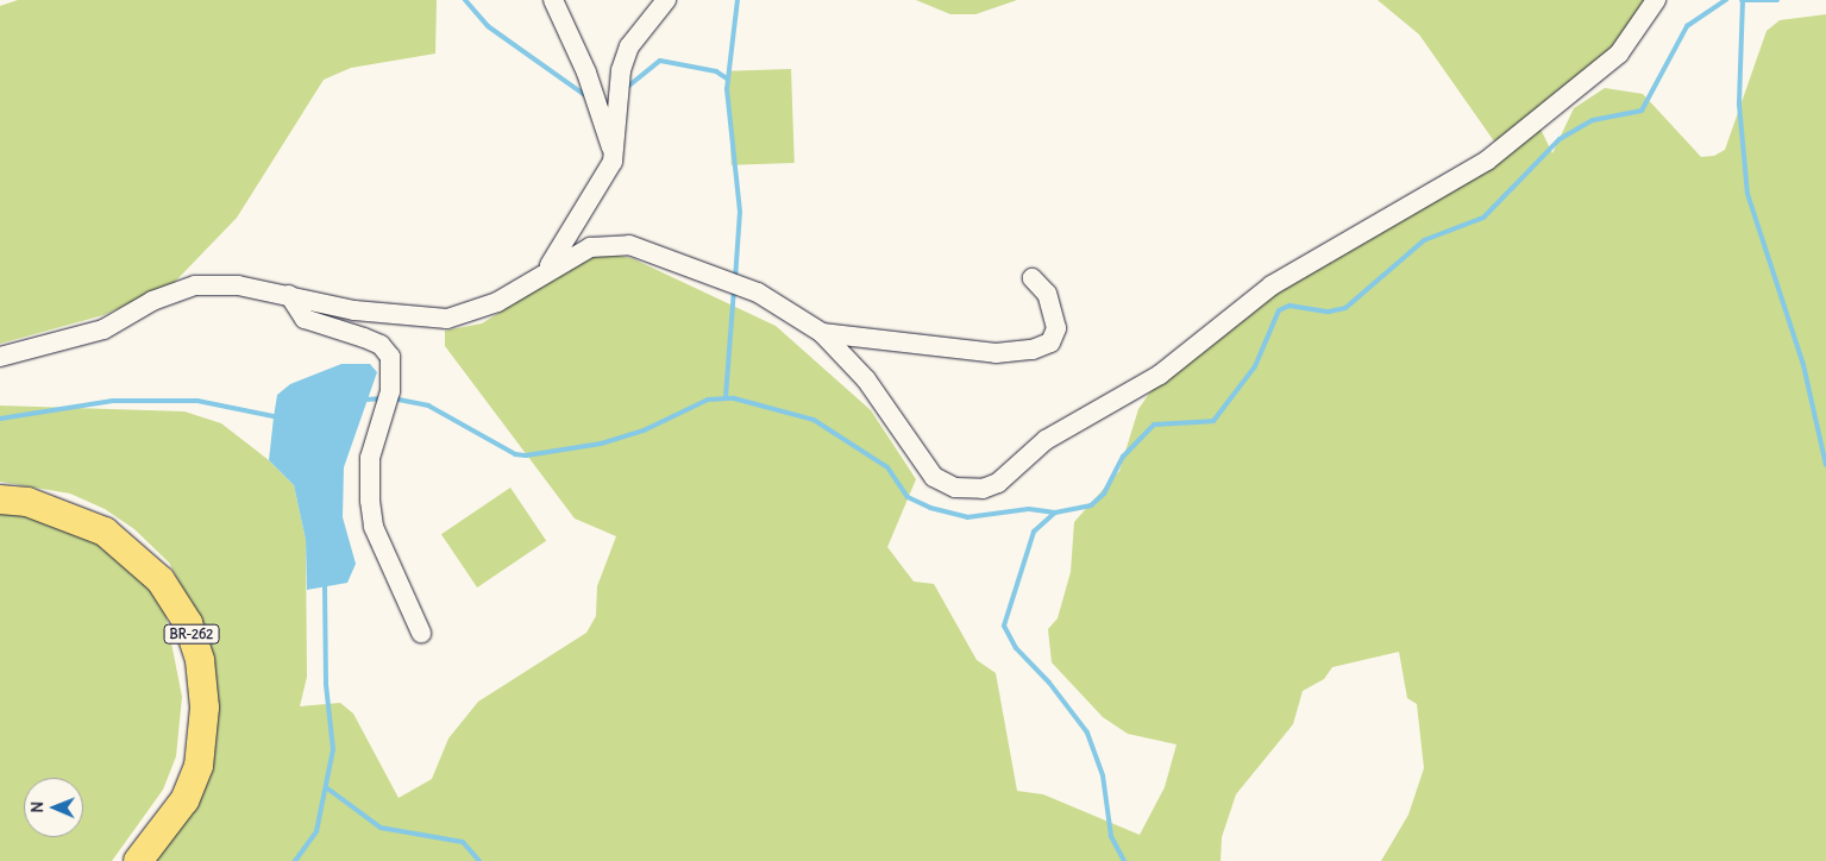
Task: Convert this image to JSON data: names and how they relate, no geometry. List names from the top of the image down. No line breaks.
{"streets":{"highway":["BR-262"]},"north":"left"}
